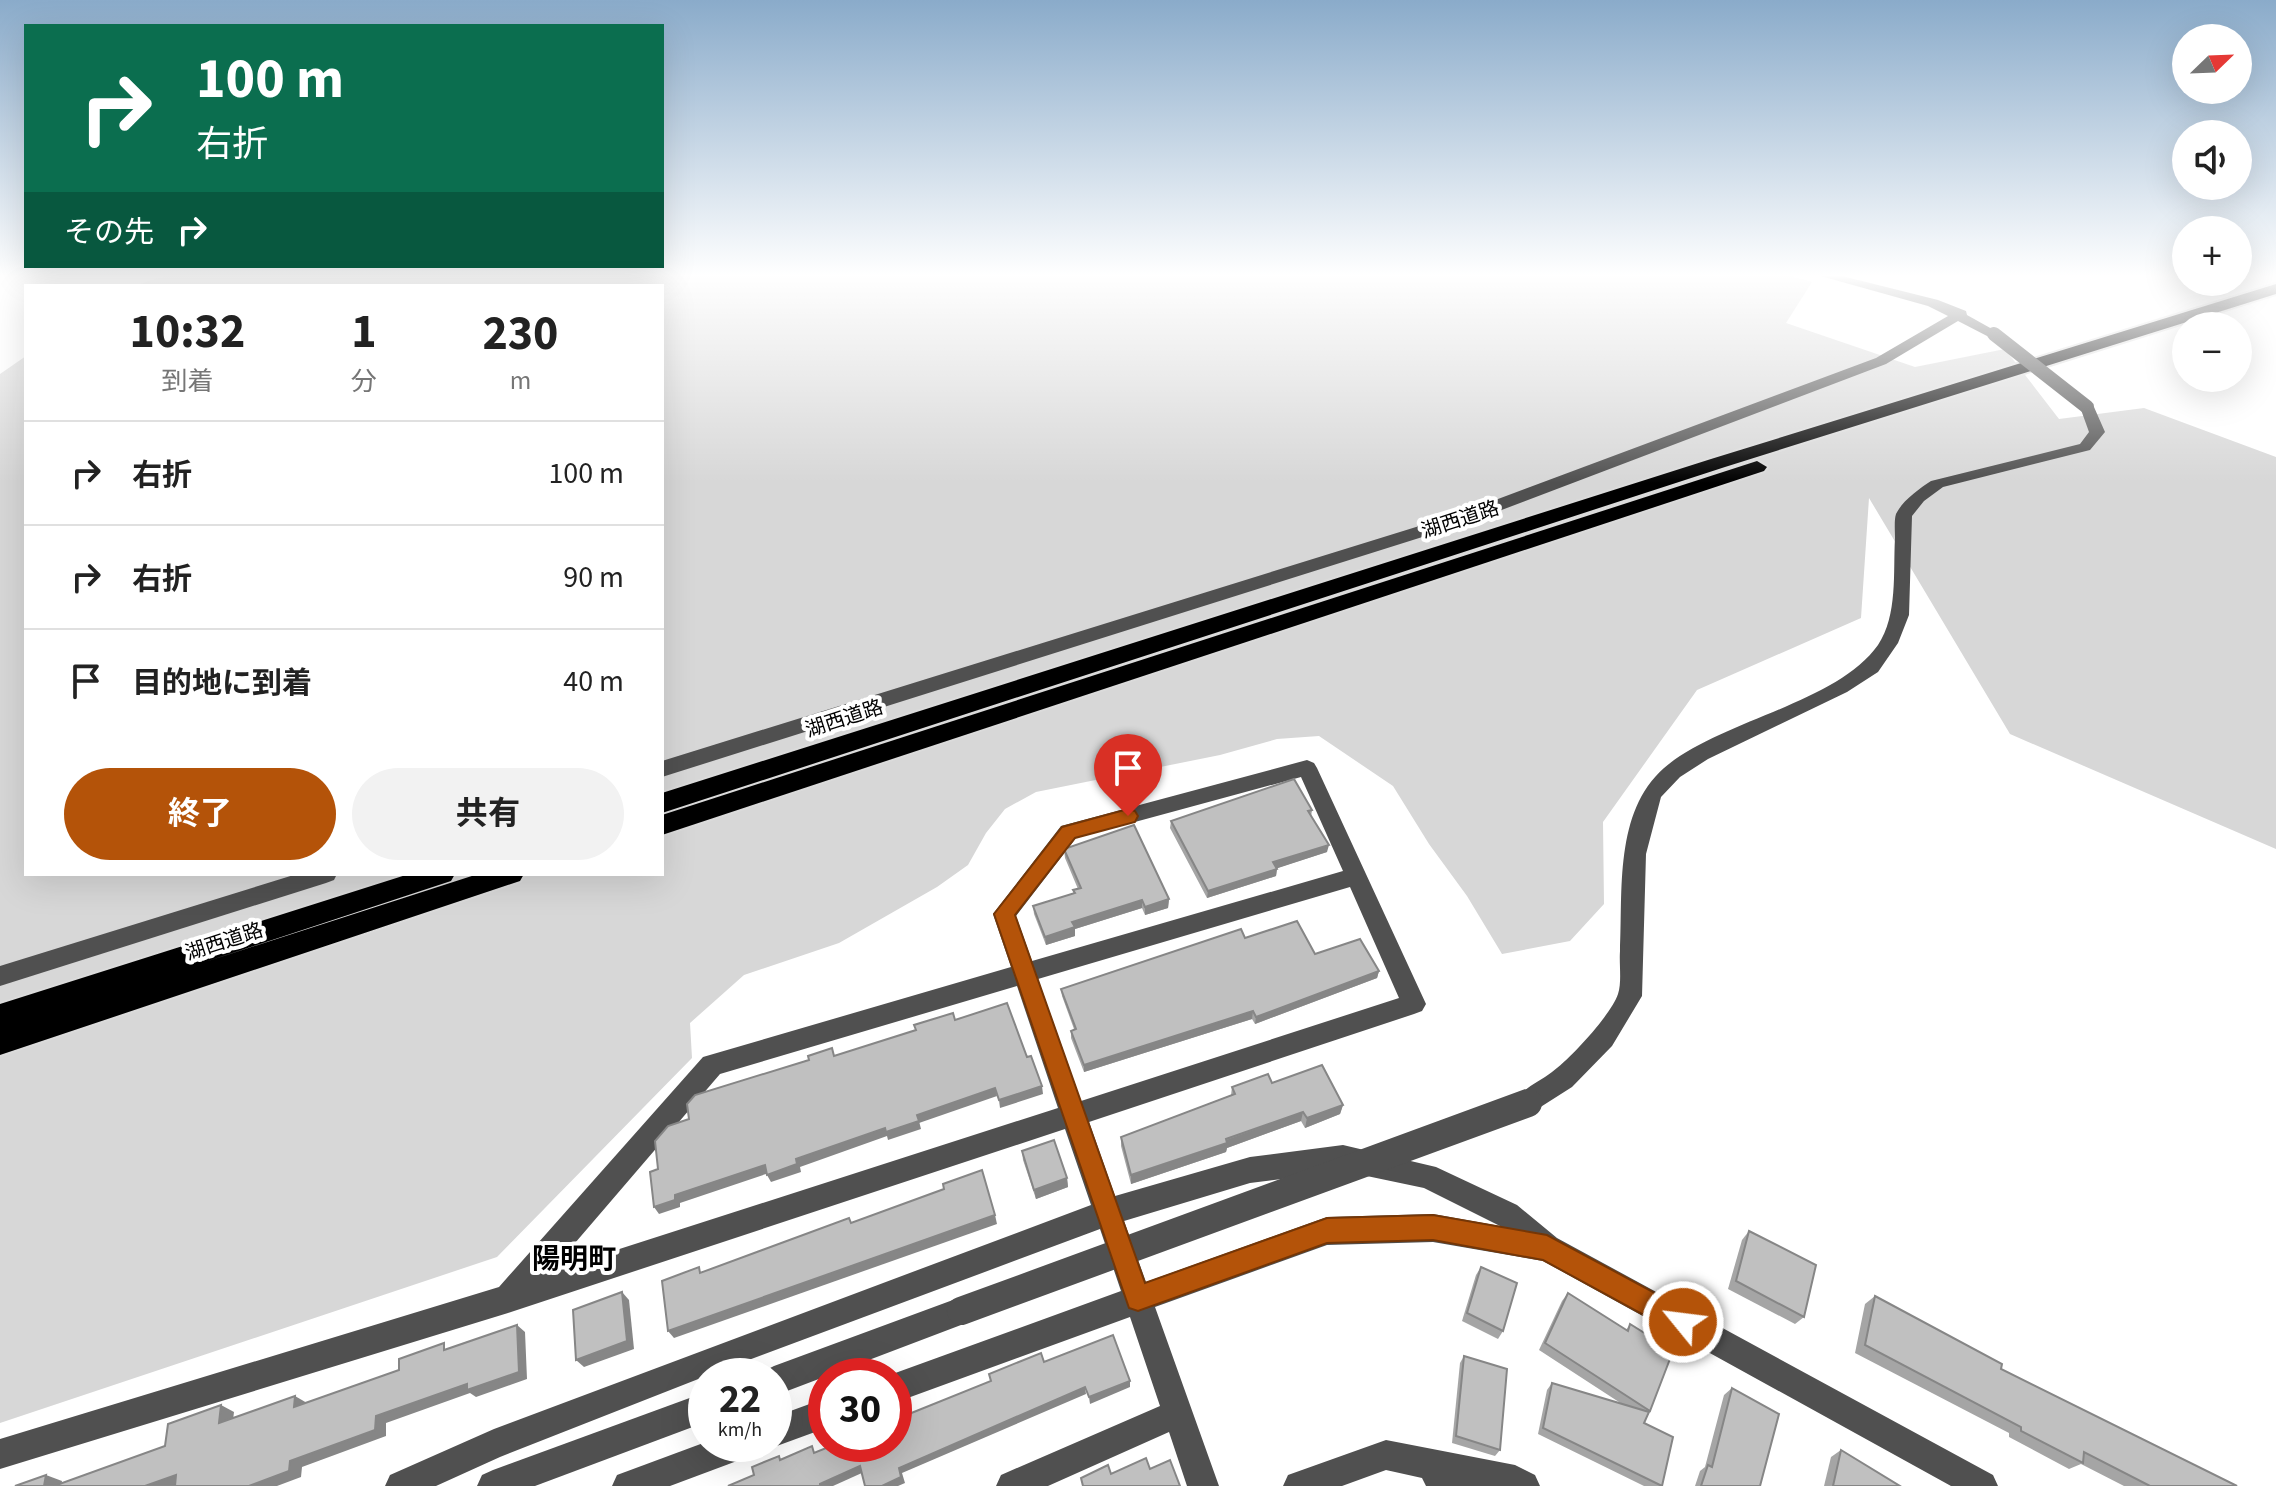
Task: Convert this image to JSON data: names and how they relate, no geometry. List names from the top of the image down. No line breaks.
{"streets":{"highway":["湖西道路"]},"districts":["陽明町"],"north":"top right","page":{"map_buttons":["+","−"],"turn":["100 m","右折"],"then":"その先","eta":["10:32","到着","1","分","230","m"],"list":[{"name":"右折","value":"100 m"},{"name":"右折","value":"90 m"},{"name":"目的地に到着","value":"40 m"}],"buttons":["終了","共有"],"speed":"22 km/h","limit":"30"}}
